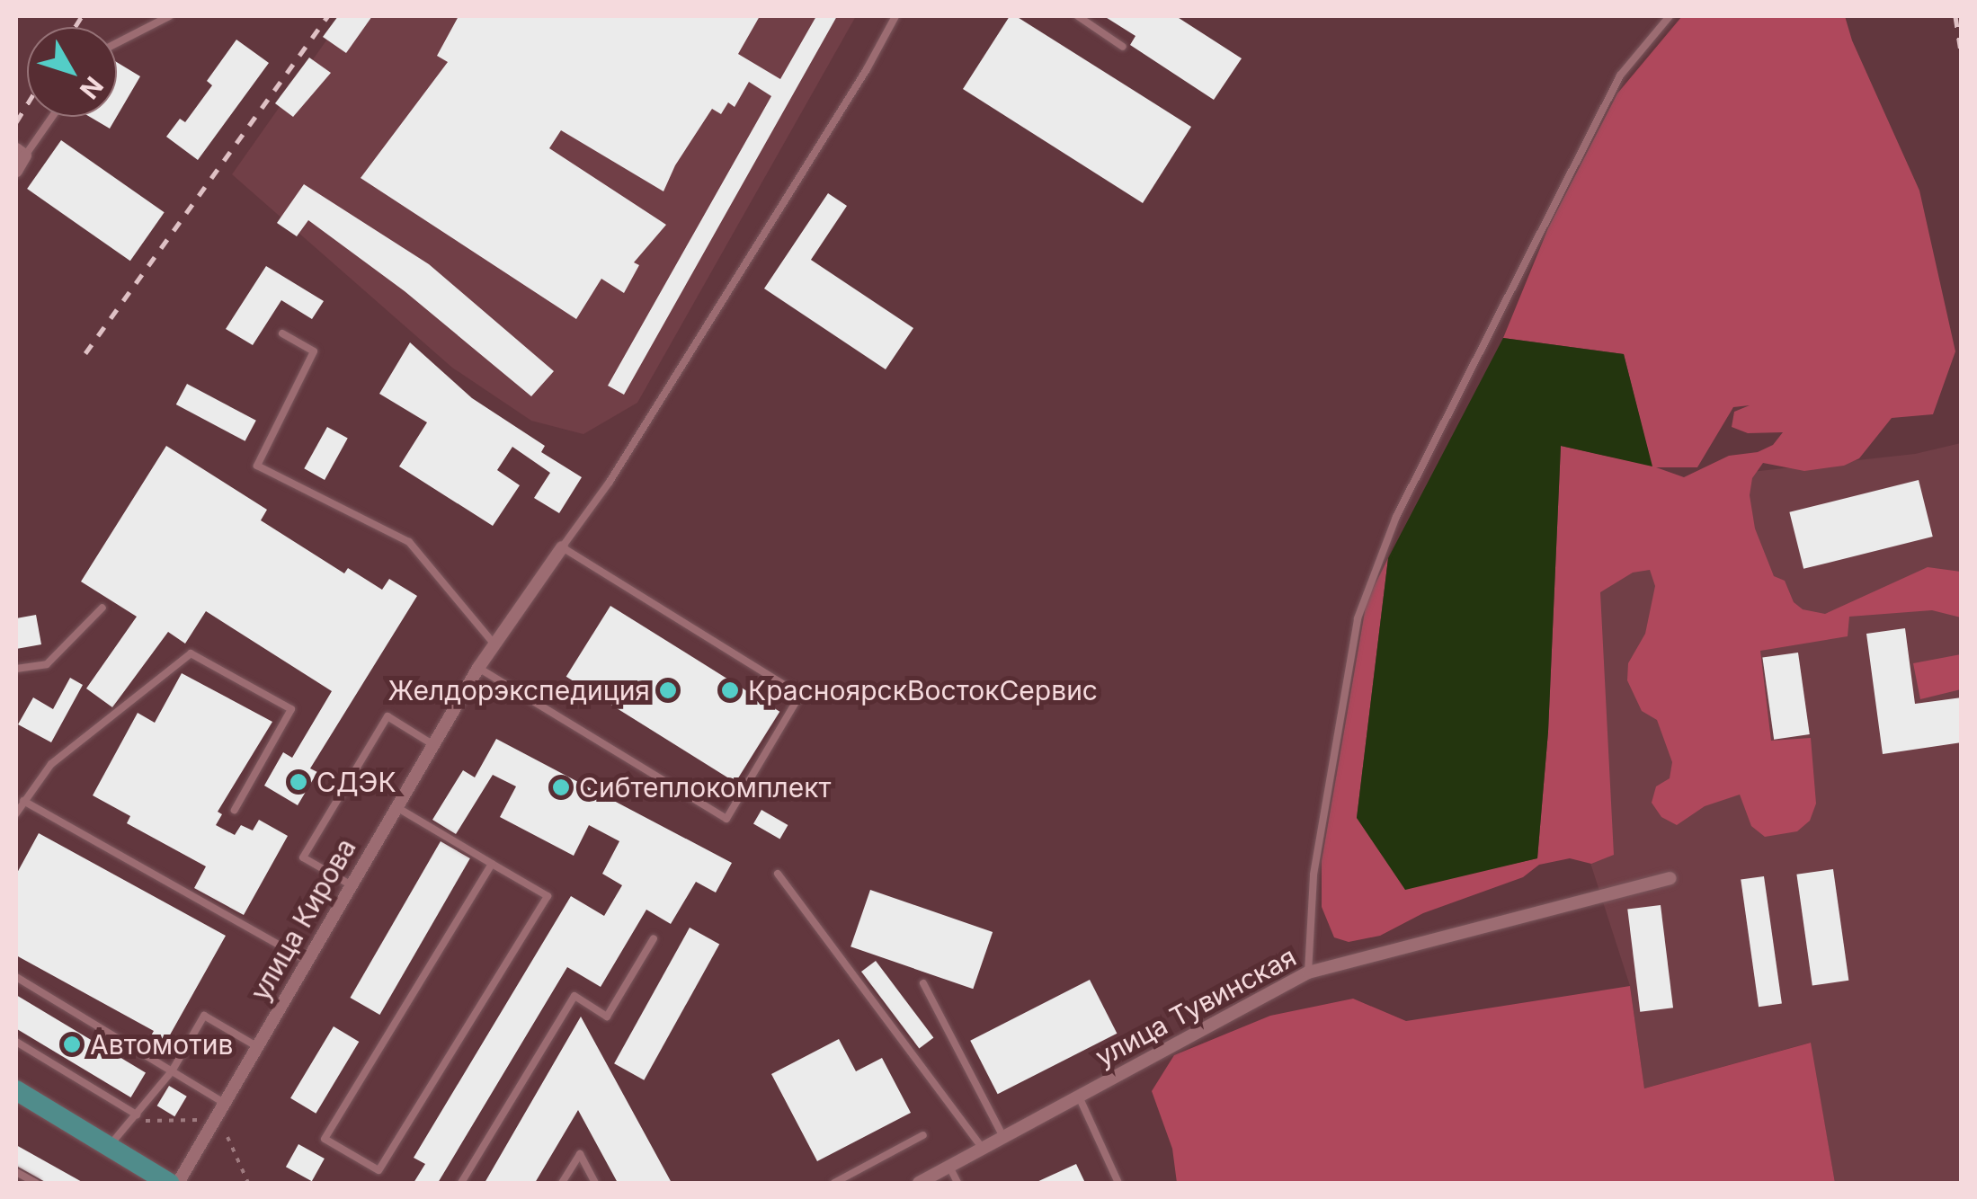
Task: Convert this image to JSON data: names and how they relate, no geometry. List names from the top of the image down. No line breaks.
{"streets":{"street":["улица Кирова","улица Тувинская"]},"places":["Желдорэкспедиция","КрасноярскВостокСервис","СДЭК","Сибтеплокомплект","Автомотив"],"north":"bottom right"}
